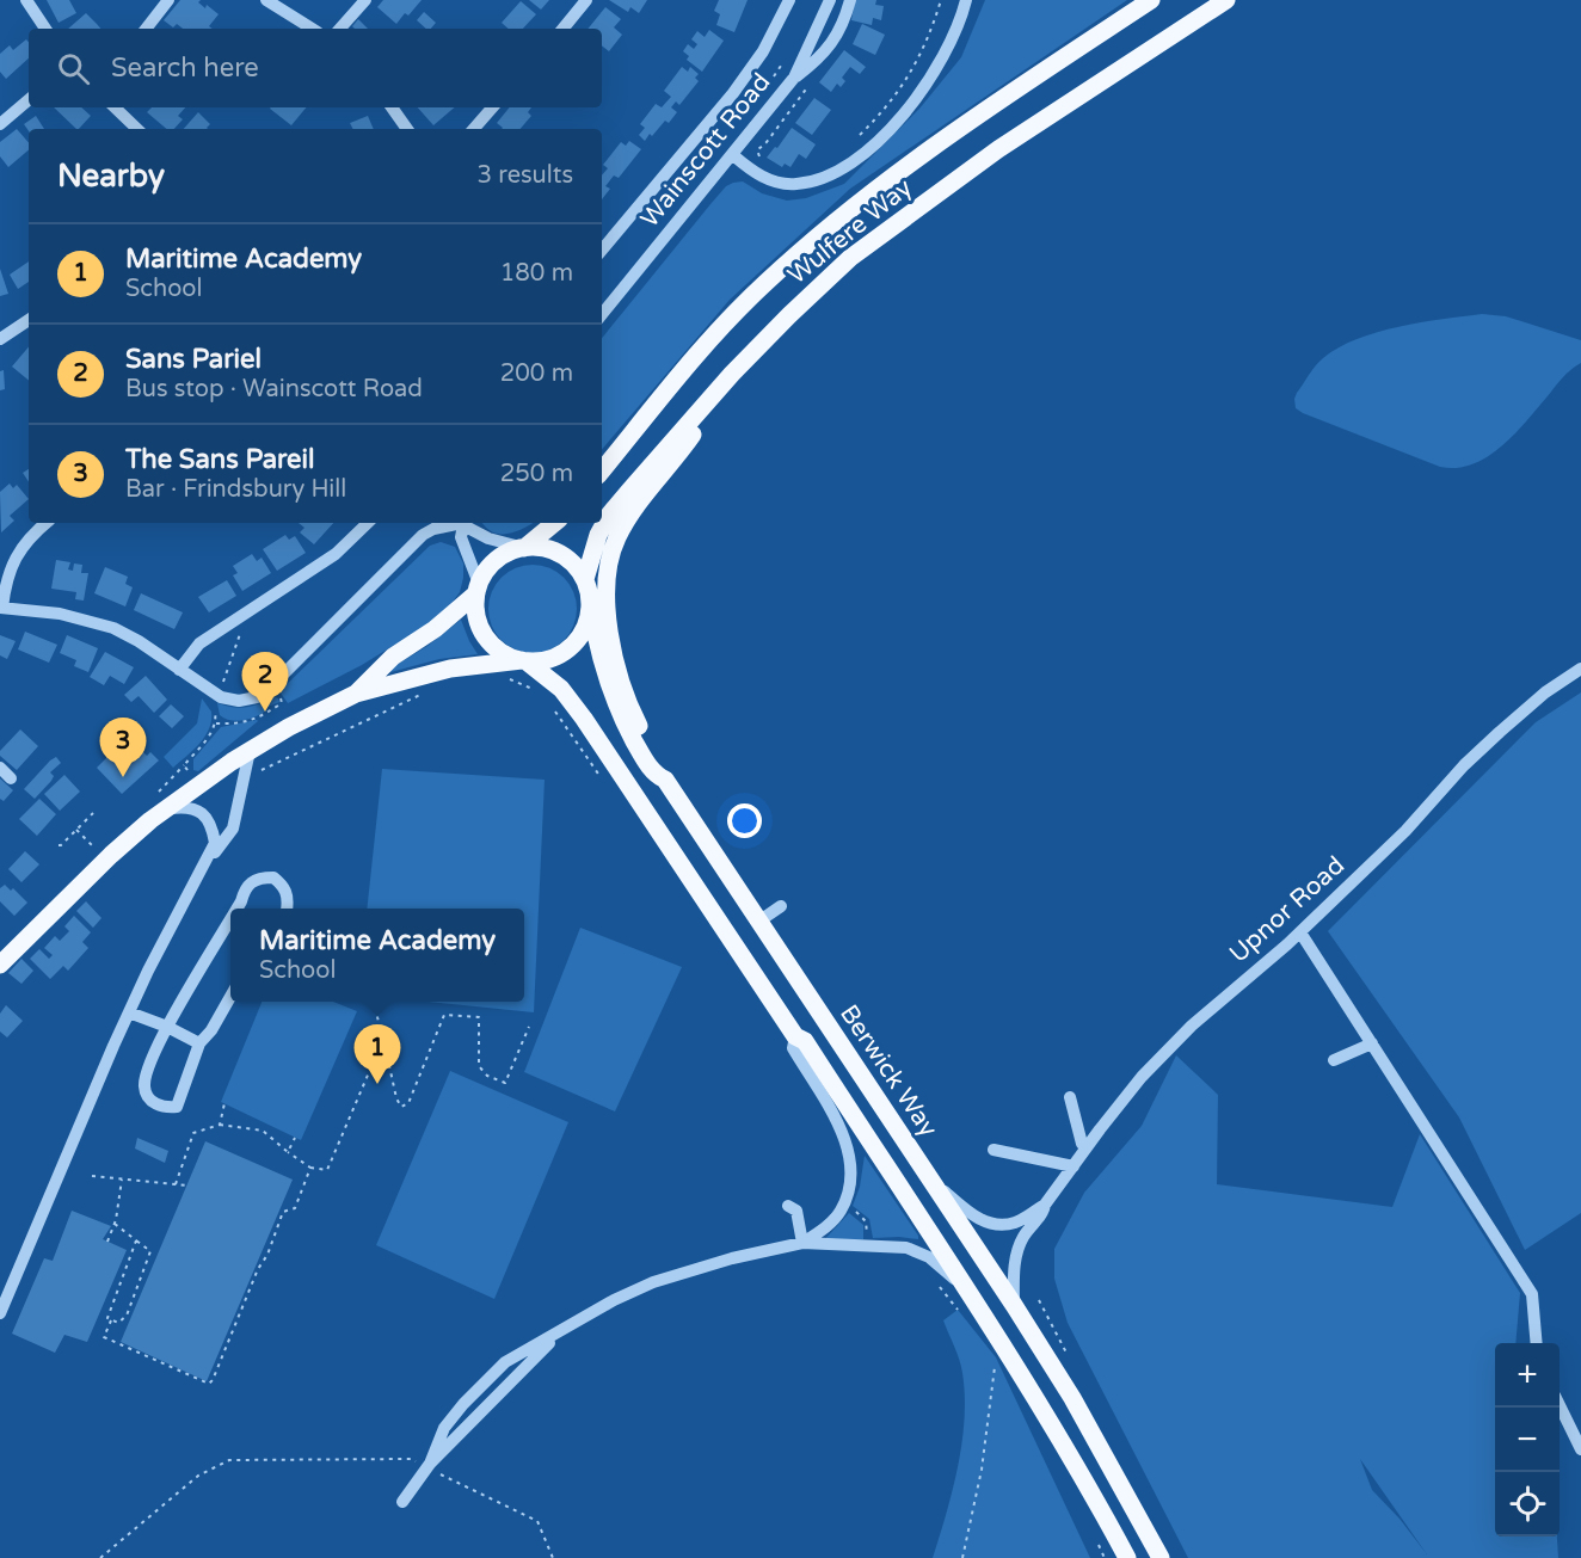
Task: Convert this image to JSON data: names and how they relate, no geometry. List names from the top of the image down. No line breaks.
{"streets":{"main road":["Wulfere Way","Berwick Way"],"street":["Wainscott Road","Upnor Road"]},"crossings":[["Wulfere Way","Berwick Way"],["Upnor Road","Berwick Way"]],"page":{"search":"Search here","heading":["Nearby","3 results"],"list":[{"mark":"1","name":"Maritime Academy","note":"School","value":"180 m"},{"mark":"2","name":"Sans Pariel","note":"Bus stop · Wainscott Road","value":"200 m"},{"mark":"3","name":"The Sans Pareil","note":"Bar · Frindsbury Hill","value":"250 m"}],"pins":["2","3","1"],"popup":["Maritime Academy","School"],"map_buttons":["+","−"]}}
